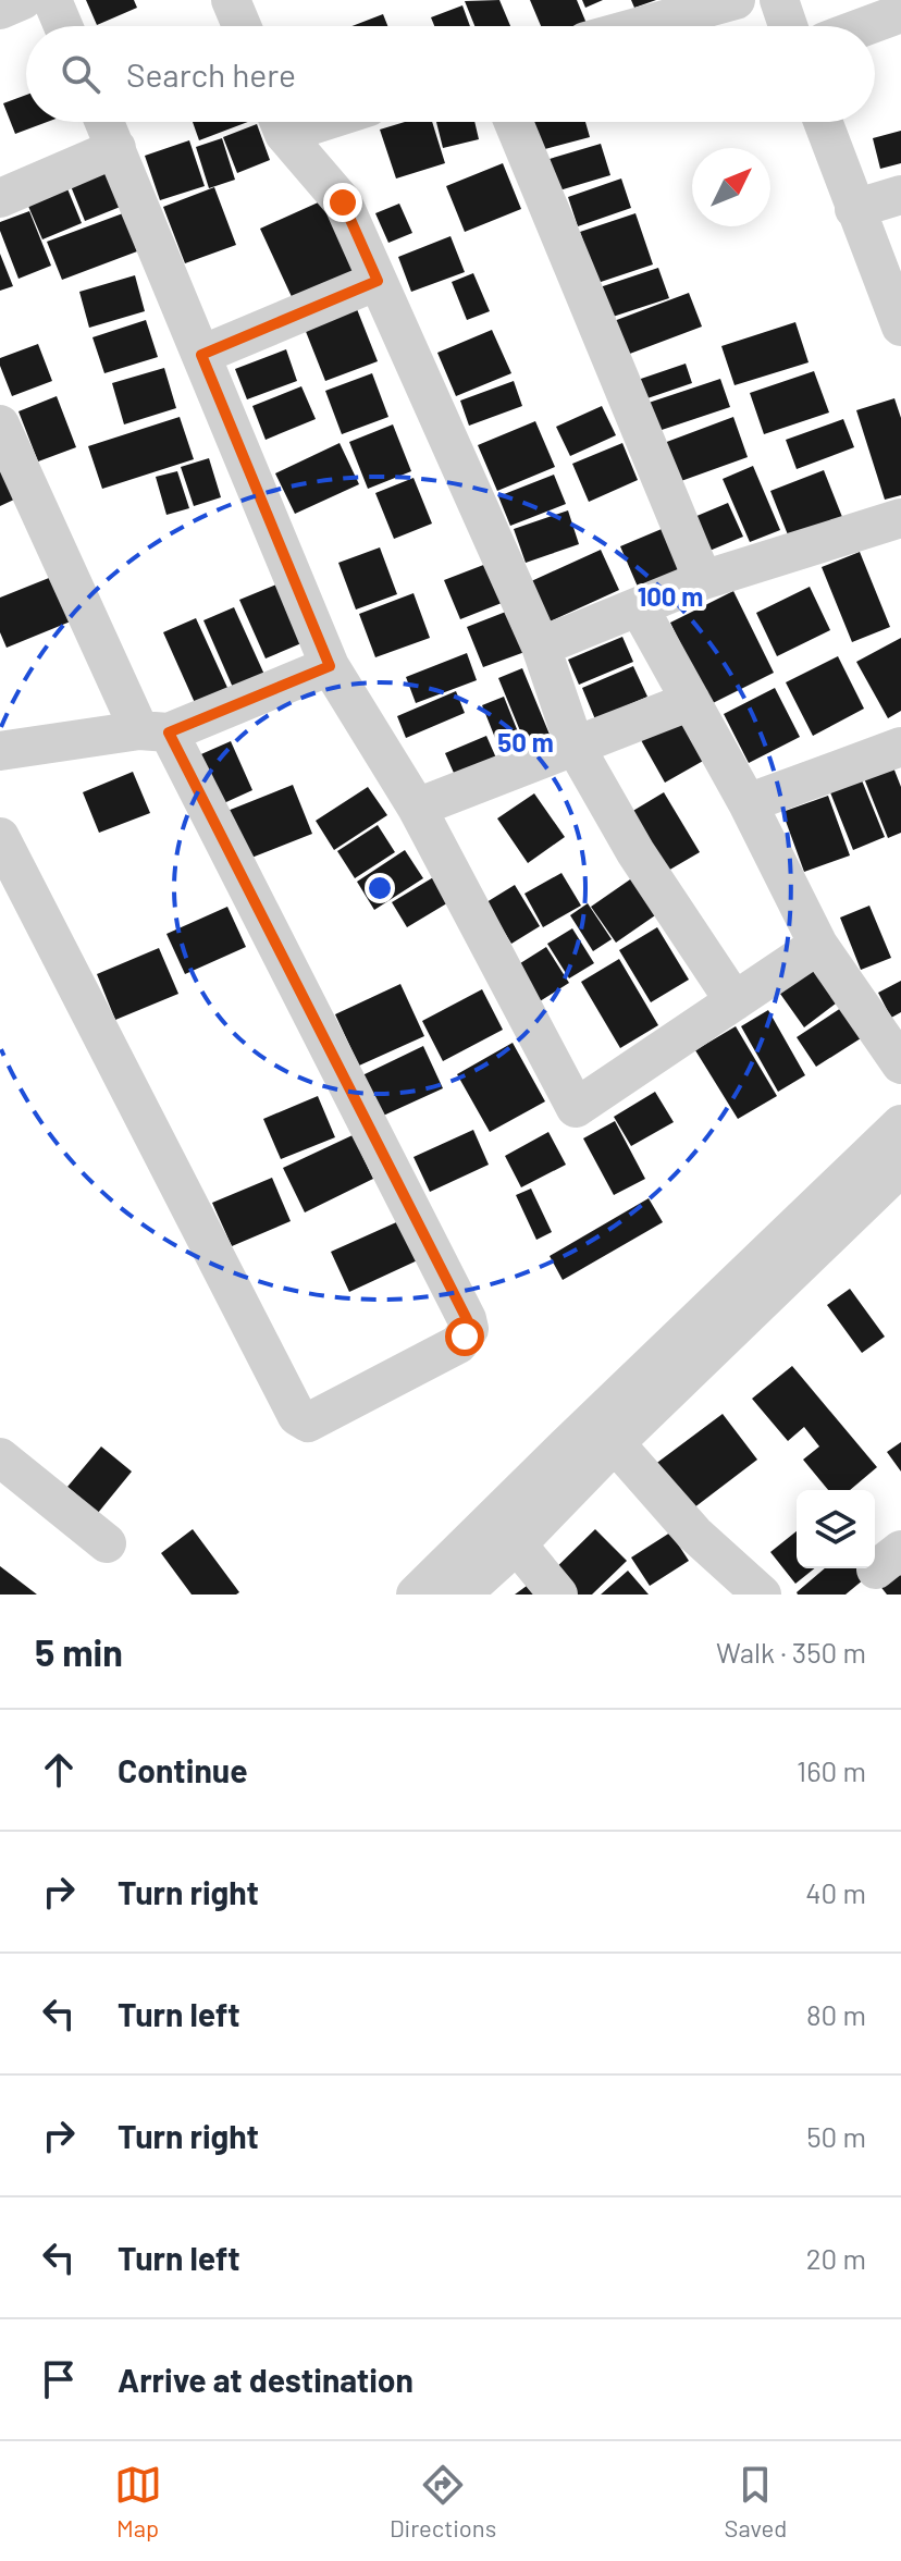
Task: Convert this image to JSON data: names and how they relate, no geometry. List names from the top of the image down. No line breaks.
{"north":"top right","page":{"search":"Search here","heading":["5 min","Walk · 350 m"],"list":[["Continue","160 m"],["Turn right","40 m"],["Turn left","80 m"],["Turn right","50 m"],["Turn left","20 m"],"Arrive at destination"],"nav":["Map","Directions","Saved"]},"rings":["100 m","50 m"]}
